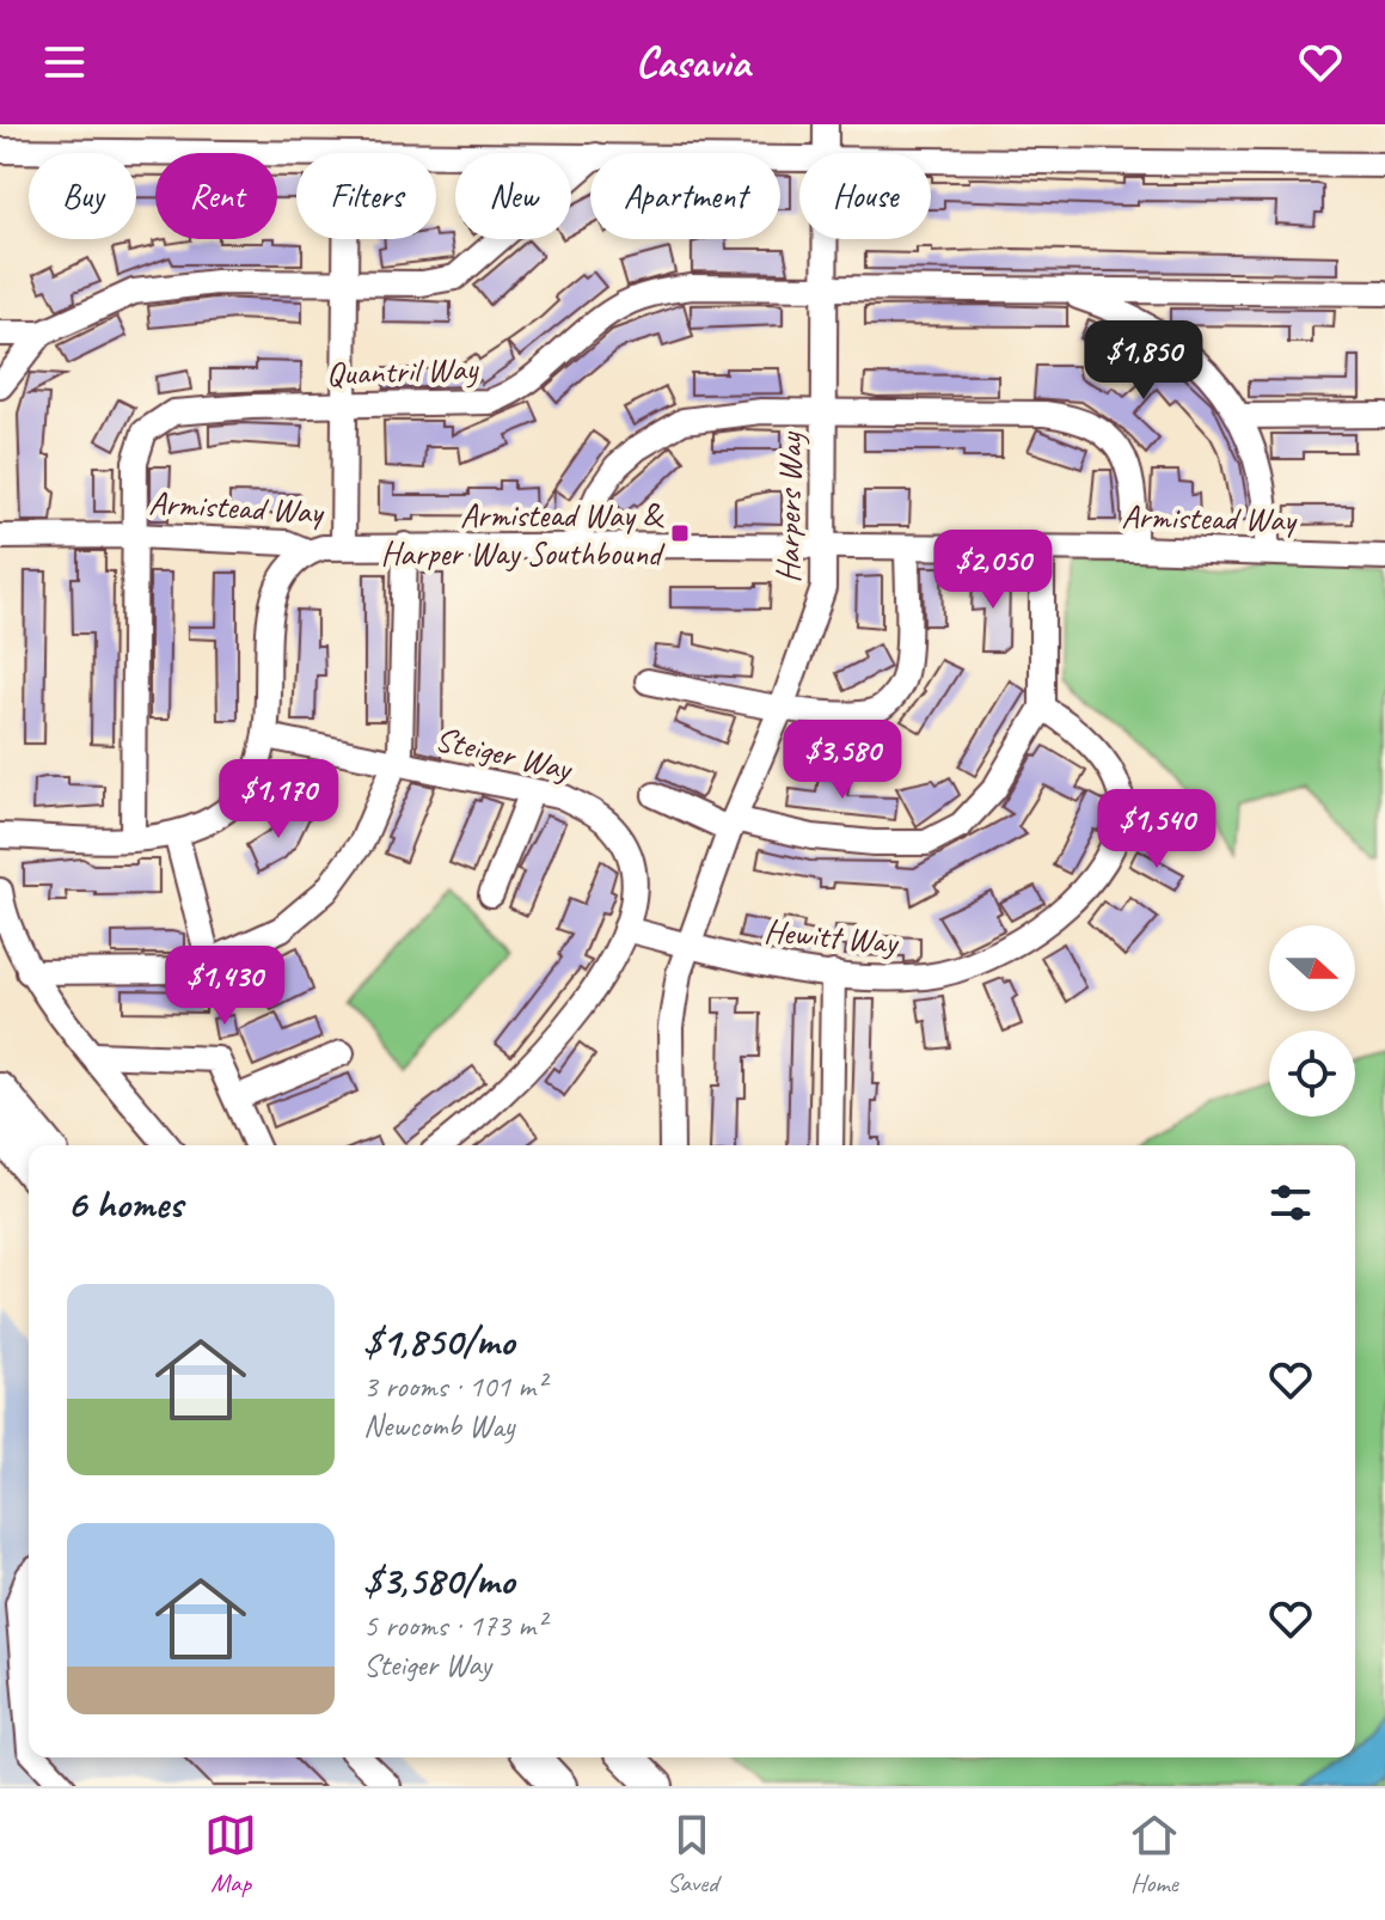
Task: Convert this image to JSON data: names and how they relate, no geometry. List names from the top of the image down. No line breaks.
{"streets":{"street":["Quantril Way","Armistead Way","Harpers Way","Steiger Way","Hewitt Way"]},"crossings":[["Quantril Way","Armistead Way"],["Quantril Way","Harpers Way"],["Armistead Way","Harpers Way"],["Harpers Way","Hewitt Way"],["Steiger Way","Hewitt Way"]],"places":{"transit":["Armistead Way & Harper Way Southbound"]},"north":"right","page":{"header":"Casavia","chip":["Buy","Rent","Filters","New","Apartment","House"],"price":["$1,850","$2,050","$3,580","$1,170","$1,540","$1,430"],"heading":"6 homes","list":[{"name":"$1,850/mo","note":"3 rooms · 101 m² · Newcomb Way"},{"name":"$3,580/mo","note":"5 rooms · 173 m² · Steiger Way"}],"tabs":["Map","Saved","Home"]}}
